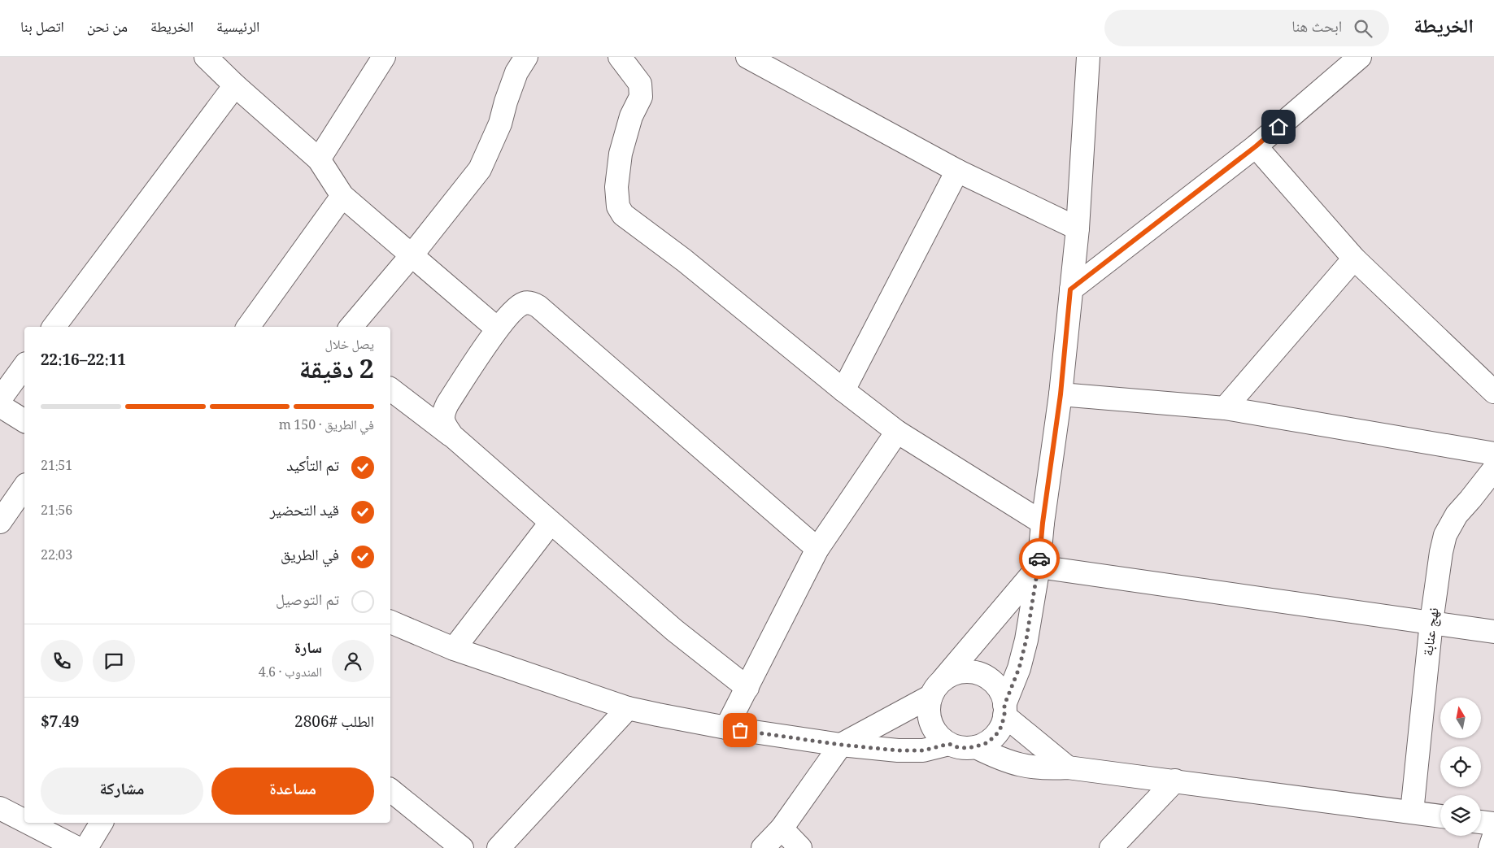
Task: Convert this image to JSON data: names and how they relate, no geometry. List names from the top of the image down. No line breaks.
{"streets":{"street":["نهج عنابة"]},"north":"top","page":{"header":"الخريطة","search":"ابحث هنا","nav":["الرئيسية","الخريطة","من نحن","اتصل بنا"],"heading":["2 دقيقة","يصل خلال","22:11–22:16"],"panel":["سارة","المندوب · 4.6","الطلب #2806","$7.49"],"bar":"في الطريق · 150 m","list":[["تم التأكيد","21:51"],["قيد التحضير","21:56"],["في الطريق","22:03"],"تم التوصيل"],"buttons":["مساعدة","مشاركة"]}}
